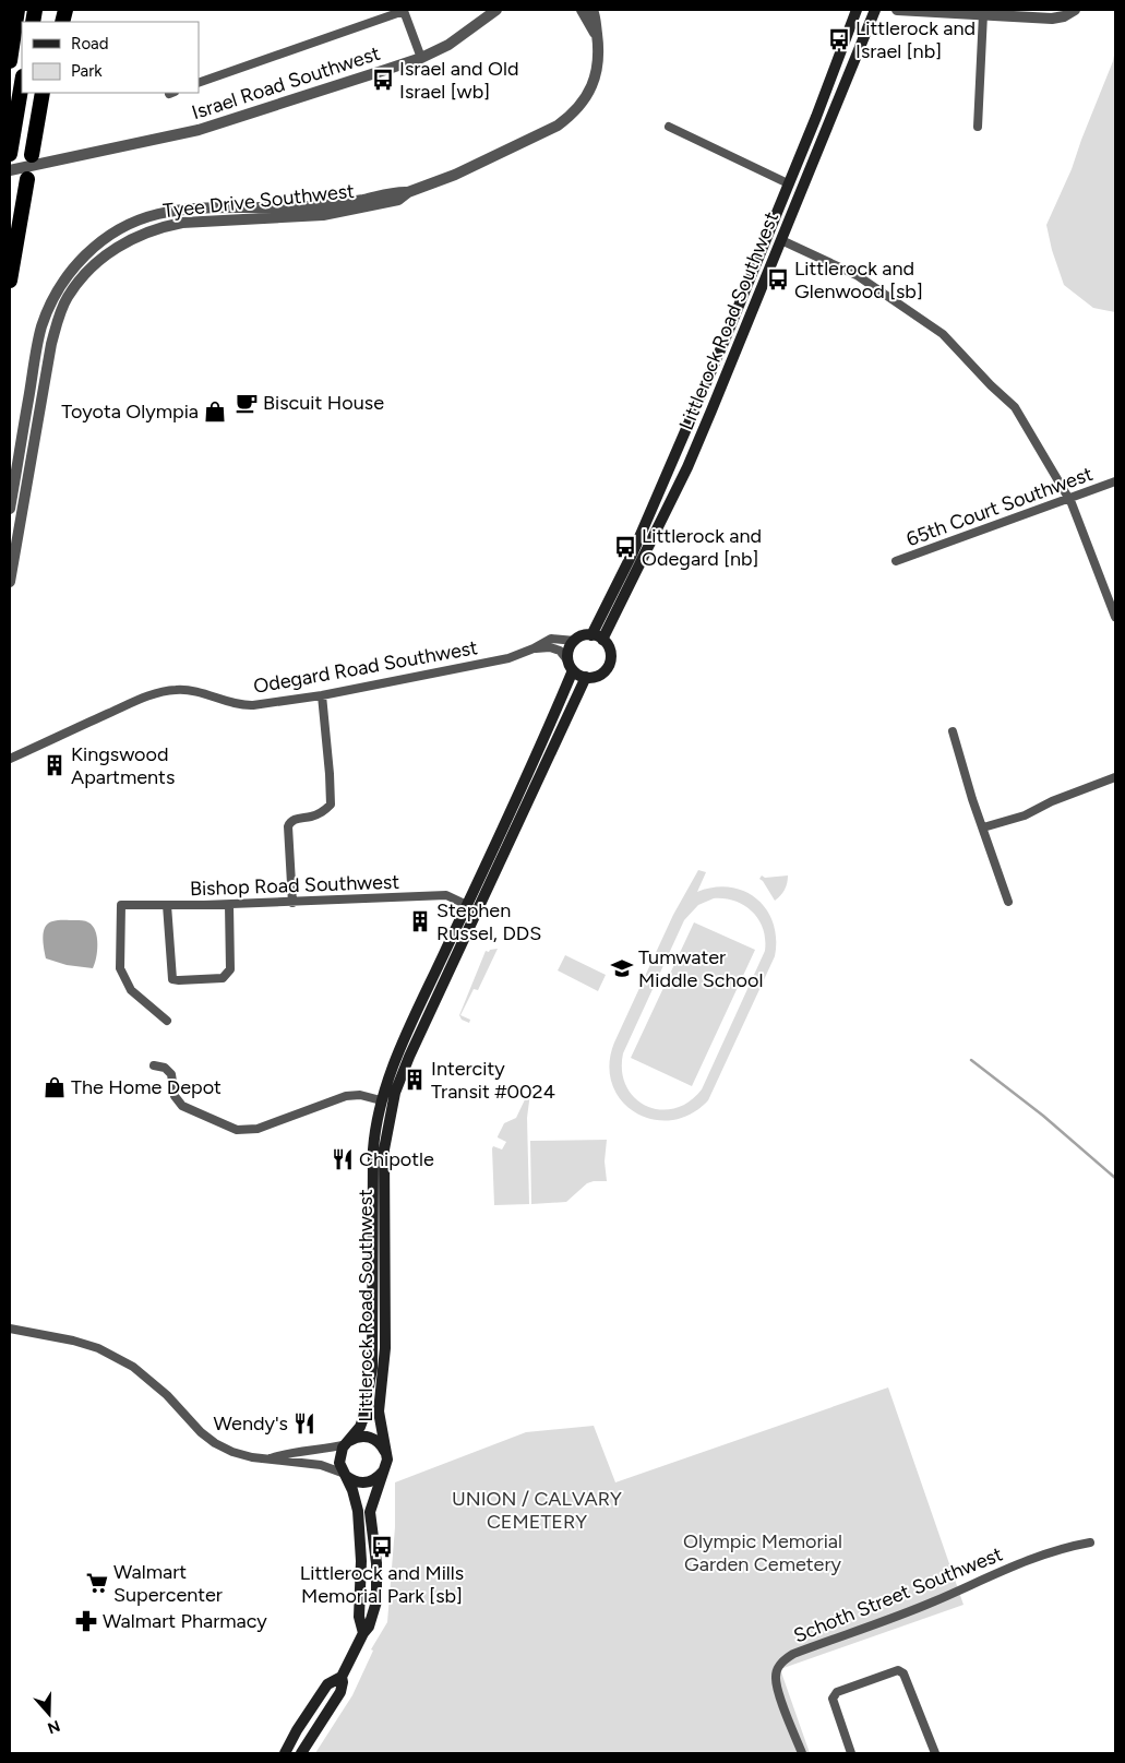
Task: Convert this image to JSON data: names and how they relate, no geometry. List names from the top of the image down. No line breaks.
{"streets":{"main road":["Littlerock Road Southwest"],"street":["Israel Road Southwest","Tyee Drive Southwest","65th Court Southwest","Odegard Road Southwest","Bishop Road Southwest","Schoth Street Southwest"]},"crossings":[["Littlerock Road Southwest","Odegard Road Southwest"],["Littlerock Road Southwest","Bishop Road Southwest"]],"parks":["UNION / CALVARY CEMETERY","Olympic Memorial Garden Cemetery"],"places":{"bus stop":["Littlerock and Israel [nb]","Israel and Old Israel [wb]","Littlerock and Glenwood [sb]","Littlerock and Odegard [nb]","Littlerock and Mills Memorial Park [sb]"],"cafe":["Biscuit House"],"shop":["Toyota Olympia","The Home Depot"],"building":["Kingswood Apartments","Stephen Russel, DDS","Intercity Transit #0024"],"school or university":["Tumwater Middle School"],"restaurant":["Chipotle","Wendy's"],"supermarket":["Walmart Supercenter"],"pharmacy":["Walmart Pharmacy"]},"legend":["Road","Park"],"north":"bottom"}
